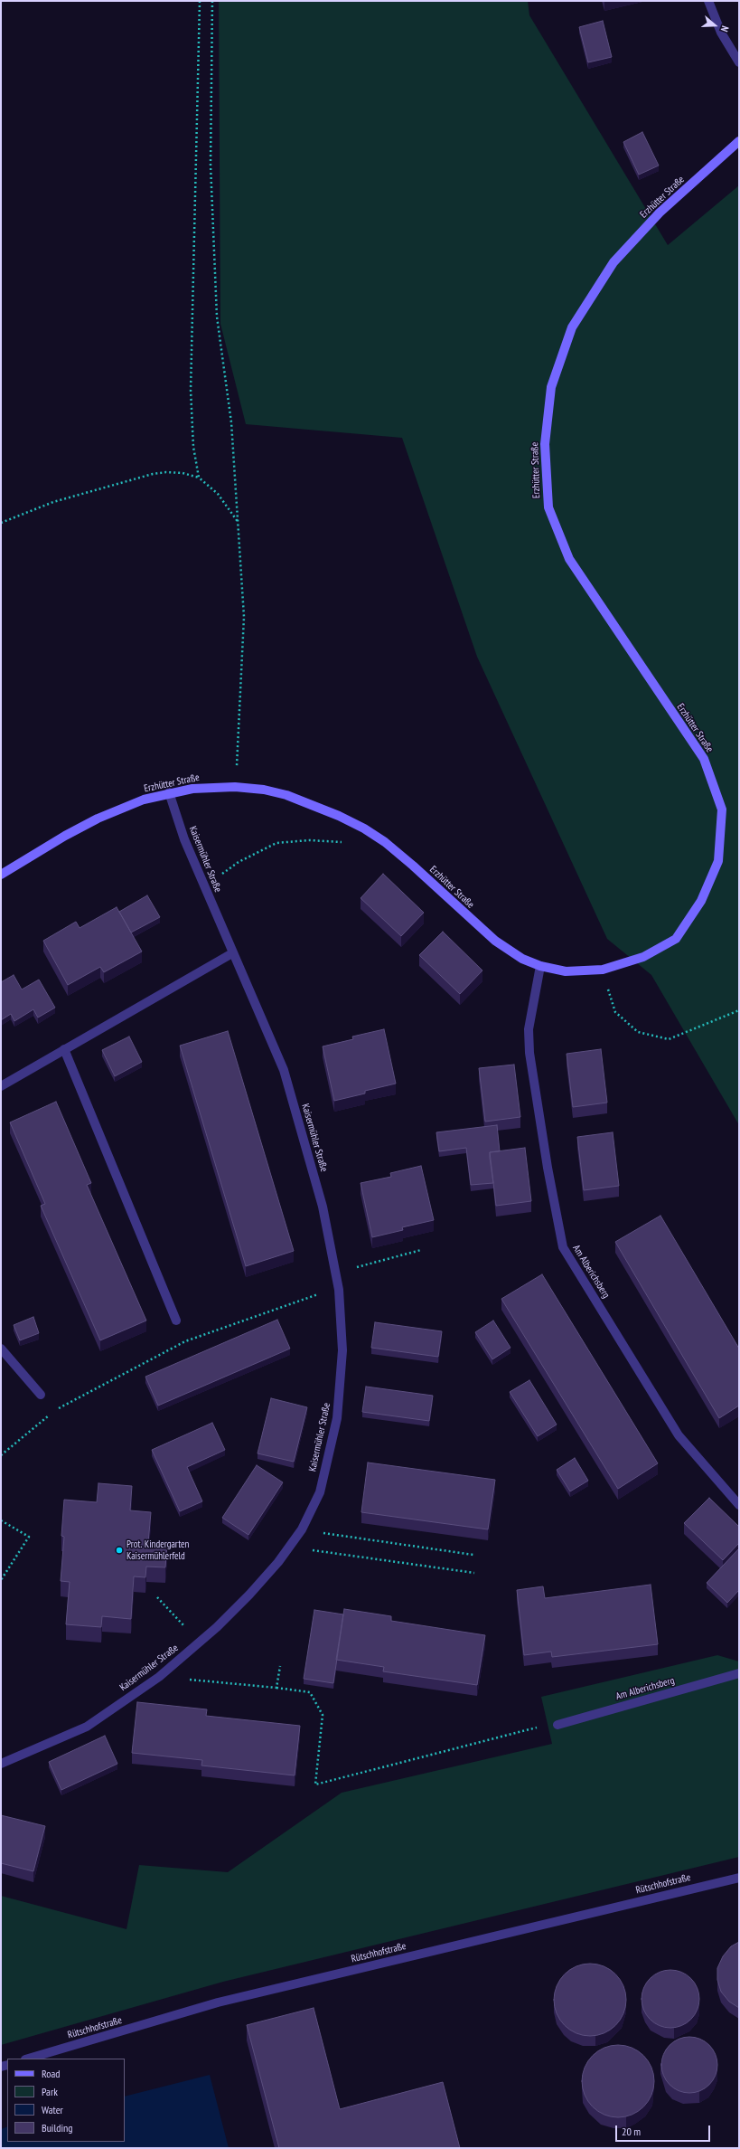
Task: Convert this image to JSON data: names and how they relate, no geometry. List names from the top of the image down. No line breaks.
{"streets":{"street":["Erzhütter Straße","Kaisermühler Straße","Am Alberichsberg","Rütschhofstraße"]},"crossings":[["Erzhütter Straße","Kaisermühler Straße"],["Erzhütter Straße","Am Alberichsberg"]],"places":["Prot. Kindergarten Kaisermühlerfeld"],"legend":["Road","Park","Water","Building"],"scale_bar":"20 m","north":"right"}
